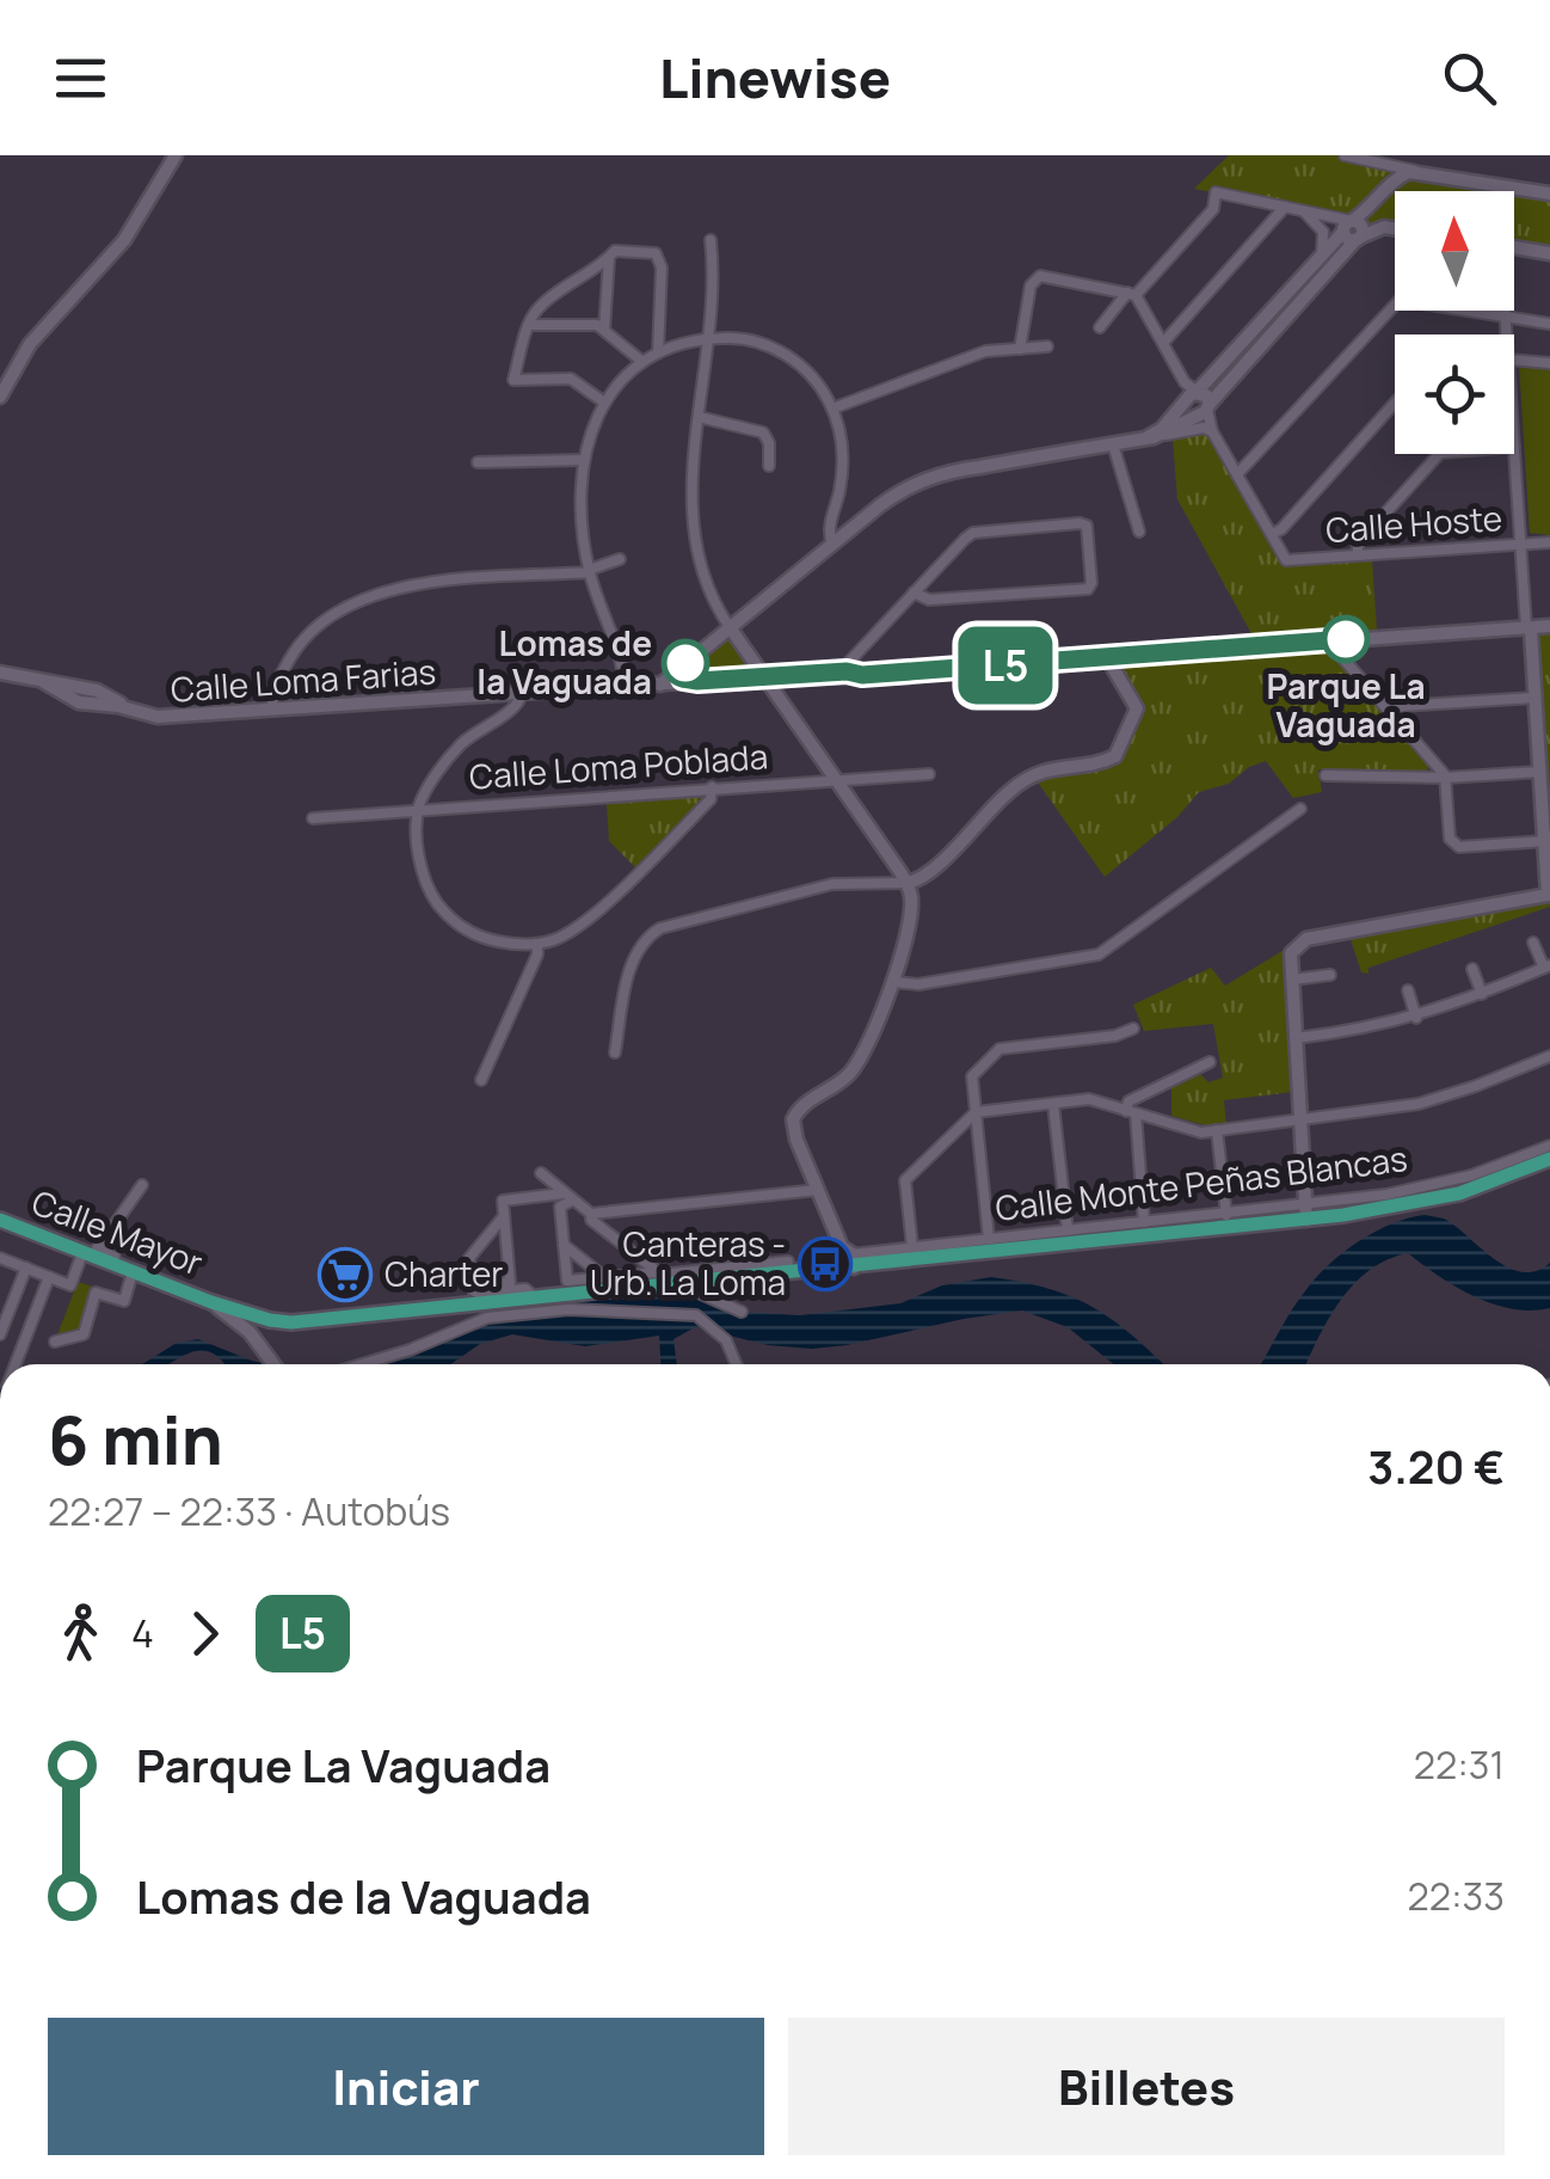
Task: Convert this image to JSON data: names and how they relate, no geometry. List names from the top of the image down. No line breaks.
{"streets":{"main road":["Calle Monte Peñas Blancas","Calle Mayor"],"street":["Calle Hoste","Calle Loma Farias","Calle Loma Poblada"]},"crossings":[["Calle Monte Peñas Blancas","Calle Mayor"]],"places":{"other":["Parque La Vaguada","Lomas de la Vaguada"],"bus stop":["Canteras - Urb. La Loma"],"supermarket":["Charter"]},"lines":["bus line L5"],"north":"top","page":{"header":"Linewise","on_map":"L5","heading":["6 min","22:27 – 22:33 · Autobús","3.20 €"],"legs":["4","L5"],"list":[{"name":"Parque La Vaguada","value":"22:31"},{"name":"Lomas de la Vaguada","value":"22:33"}],"buttons":["Iniciar","Billetes"]}}
